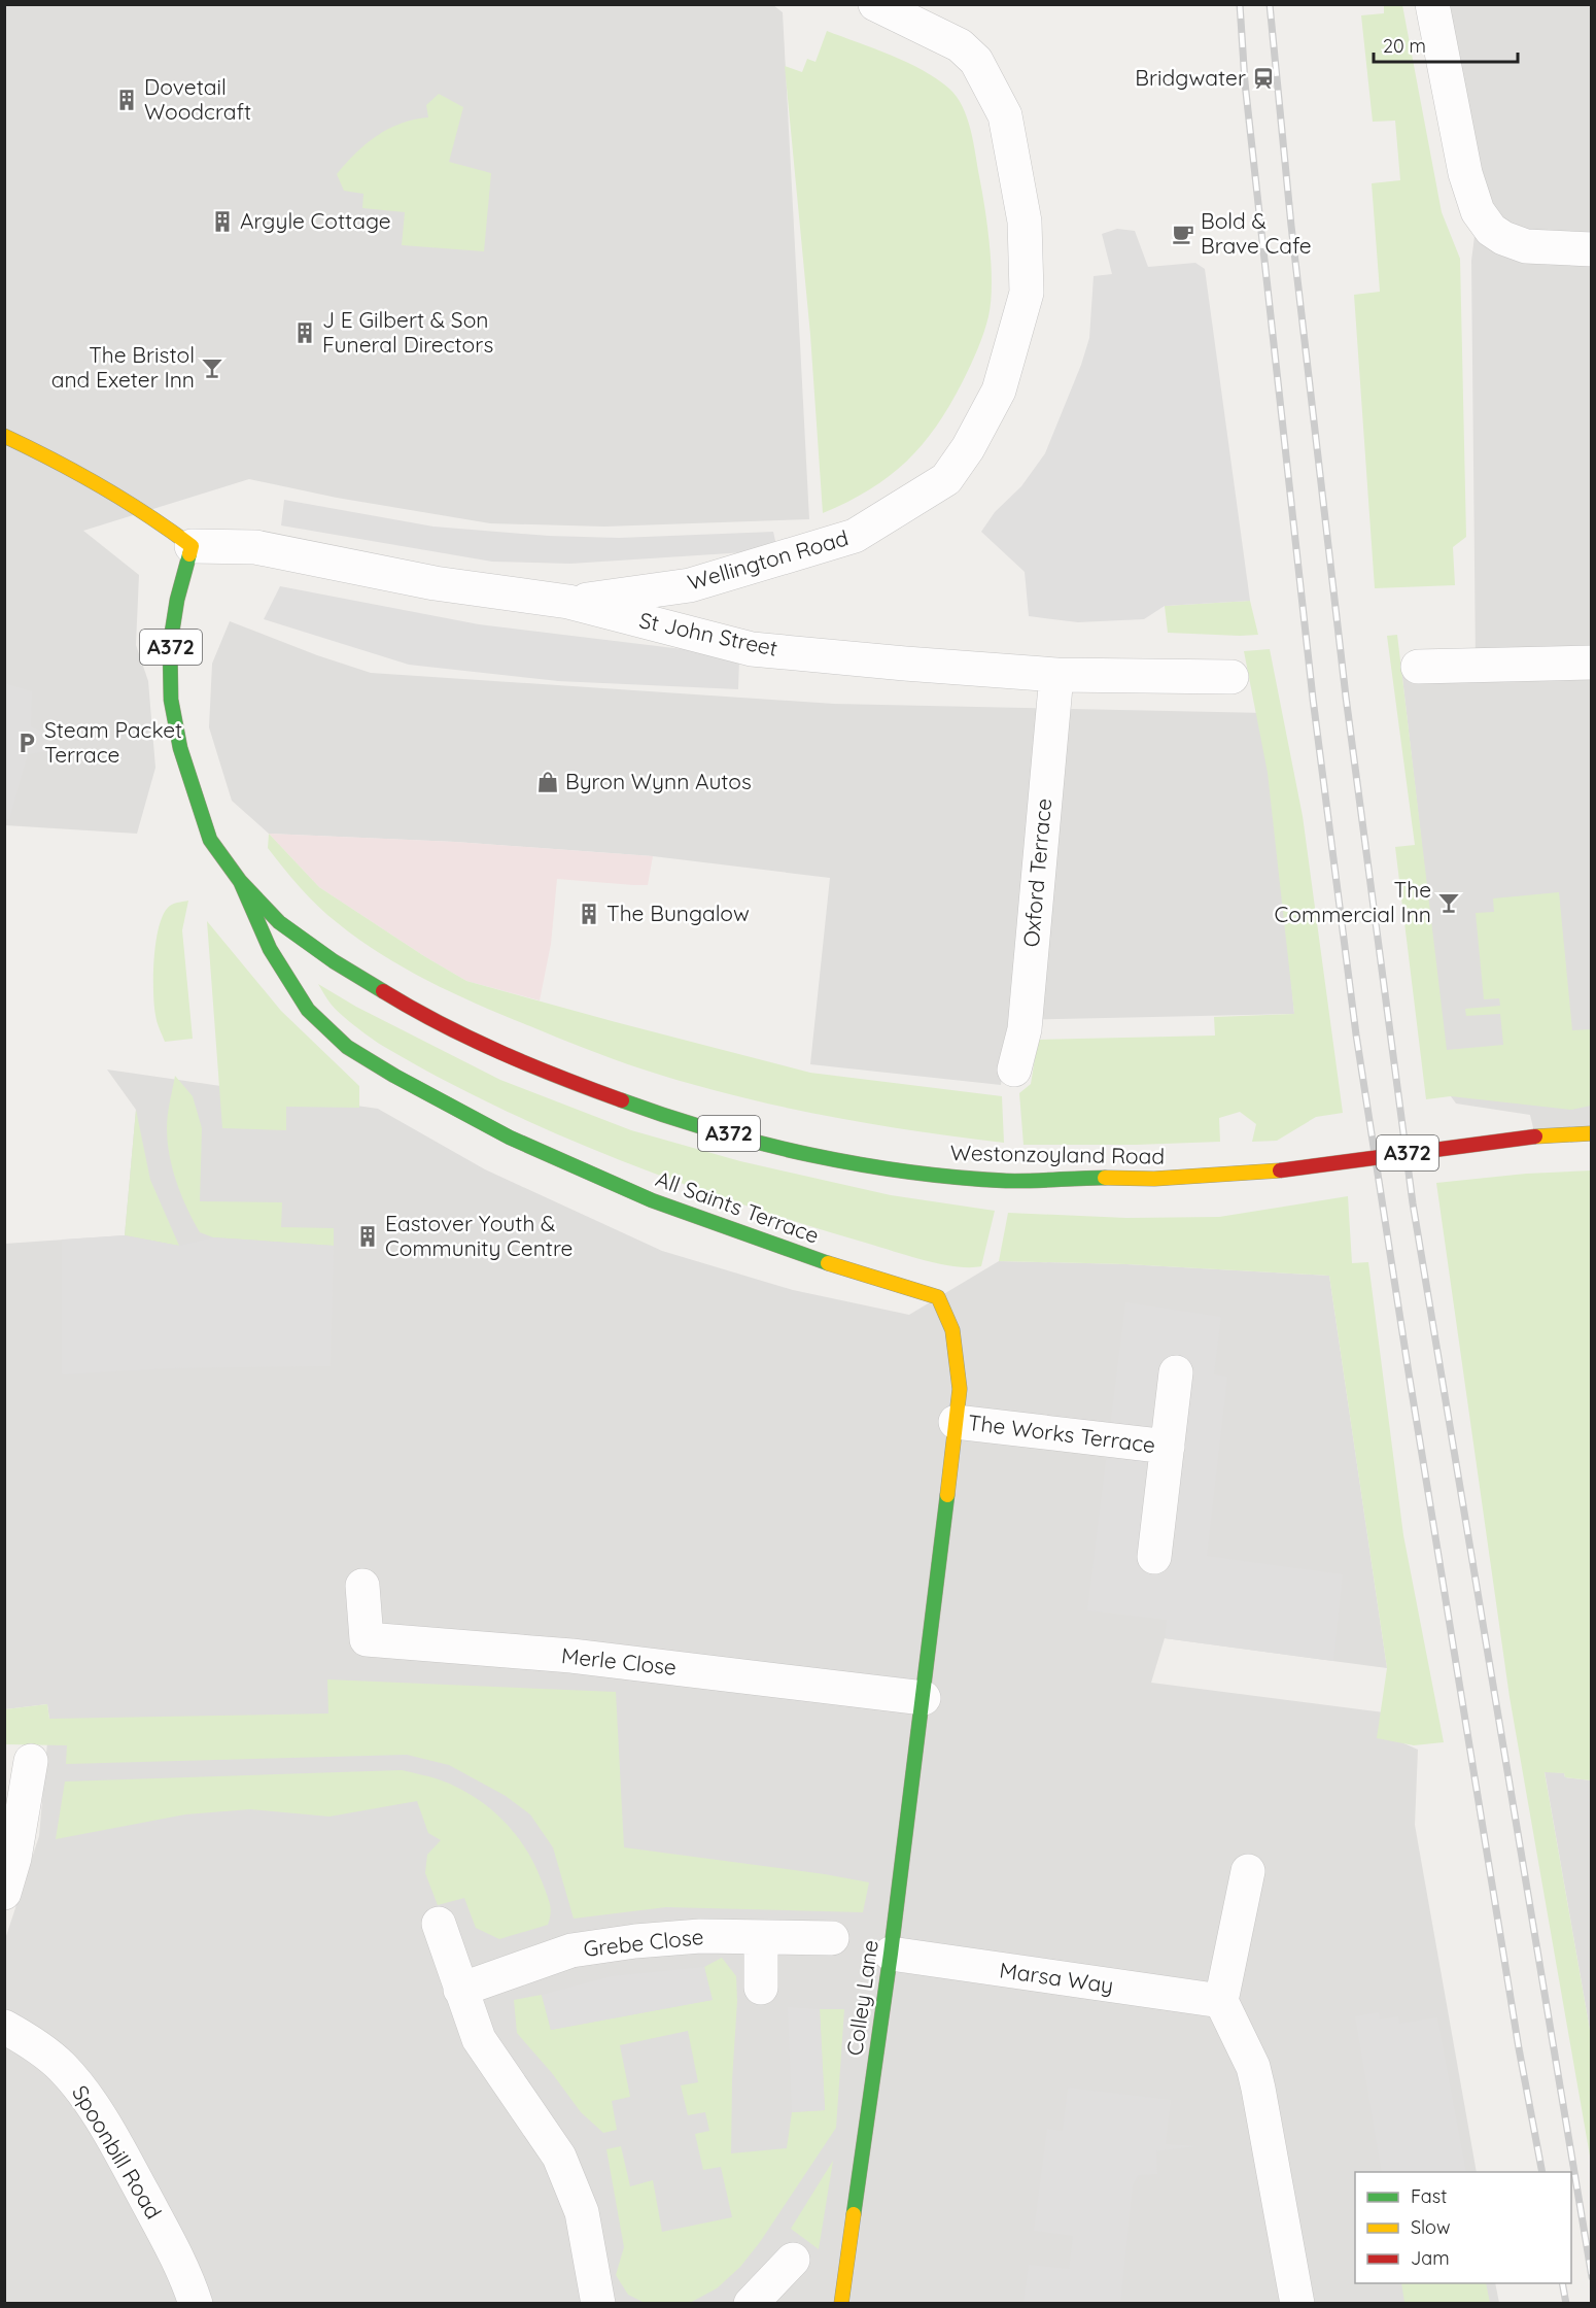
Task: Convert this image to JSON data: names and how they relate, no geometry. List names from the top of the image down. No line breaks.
{"streets":{"main road":["A372","Westonzoyland Road","All Saints Terrace","Colley Lane"],"street":["Wellington Road","St John Street","Oxford Terrace","The Works Terrace","Merle Close","Grebe Close","Marsa Way","Spoonbill Road"]},"crossings":[["Wellington Road","St John Street"],["St John Street","Oxford Terrace"],["St John Street","Westonzoyland Road"],["Westonzoyland Road","All Saints Terrace"],["All Saints Terrace","The Works Terrace"],["All Saints Terrace","Merle Close"],["All Saints Terrace","Colley Lane"],["Merle Close","Colley Lane"],["Marsa Way","Colley Lane"]],"places":{"station":["Bridgwater"],"building":["Dovetail Woodcraft","Argyle Cottage","J E Gilbert & Son Funeral Directors","The Bungalow","Eastover Youth & Community Centre"],"cafe":["Bold & Brave Cafe"],"bar":["The Bristol and Exeter Inn","The Commercial Inn"],"parking":["Steam Packet Terrace"],"shop":["Byron Wynn Autos"]},"legend":["Fast","Slow","Jam"],"scale_bar":"20 m"}
